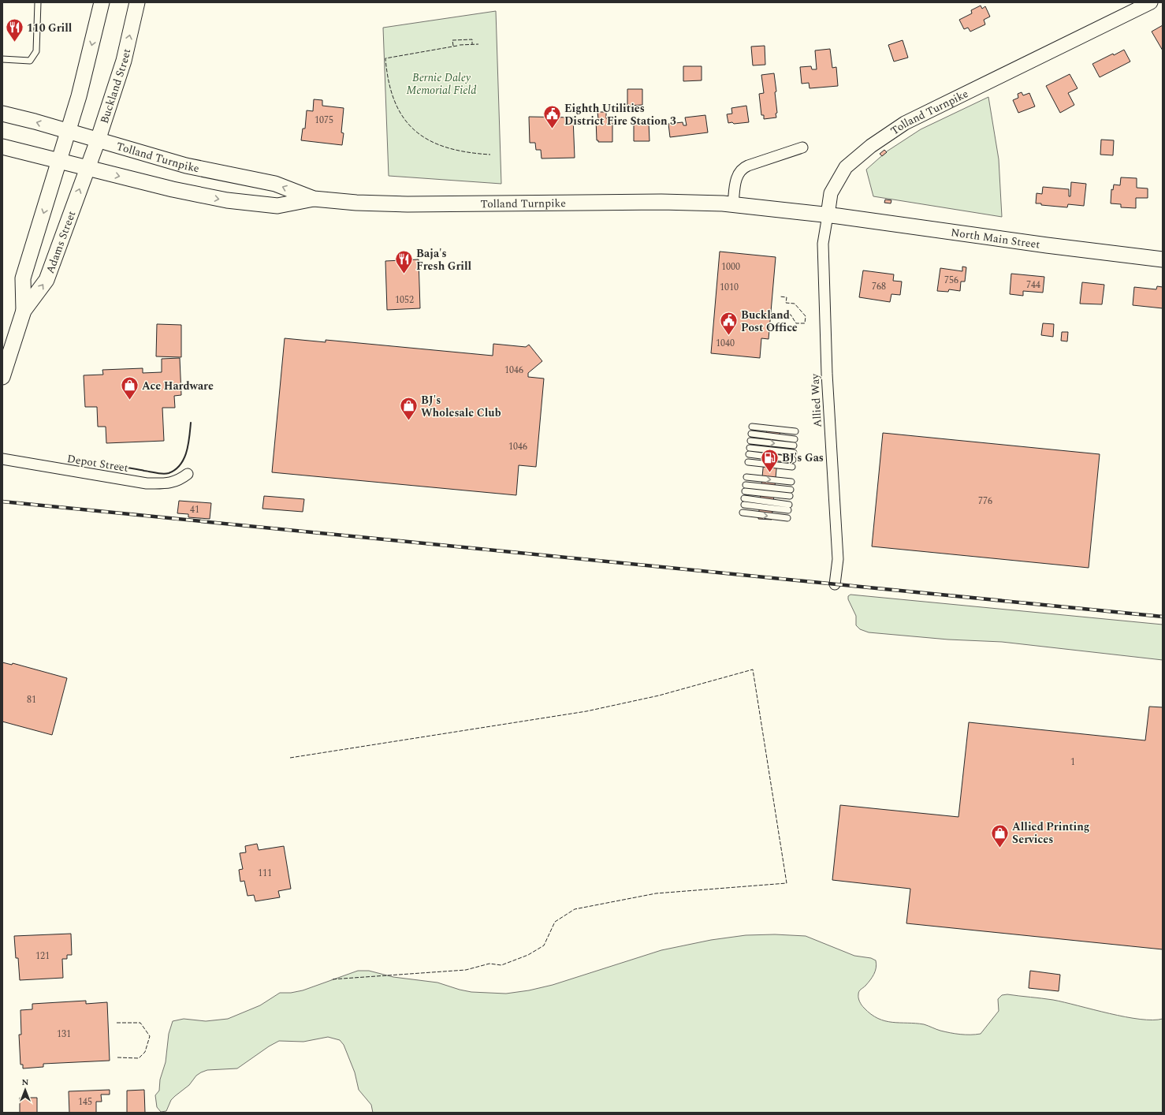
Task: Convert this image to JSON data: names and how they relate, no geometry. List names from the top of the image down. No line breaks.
{"streets":{"main road":["Buckland Street","Tolland Turnpike","North Main Street","Adams Street"],"street":["Allied Way","Depot Street"]},"crossings":[["Buckland Street","Tolland Turnpike"],["Buckland Street","Adams Street"],["Tolland Turnpike","North Main Street"],["Tolland Turnpike","Adams Street"],["Tolland Turnpike","Allied Way"],["North Main Street","Allied Way"]],"parks":["Bernie Daley Memorial Field"],"places":{"restaurant":["110 Grill","Baja's Fresh Grill"],"public building":["Eighth Utilities District Fire Station 3","Buckland Post Office"],"shop":["Ace Hardware","BJ's Wholesale Club","Allied Printing Services"],"fuel station":["BJ's Gas"]},"house_numbers":["1075","1000","756","744","768","1010","1052","1040","1046","1046","776","41","81","1","111","121","131","145"],"north":"top"}
